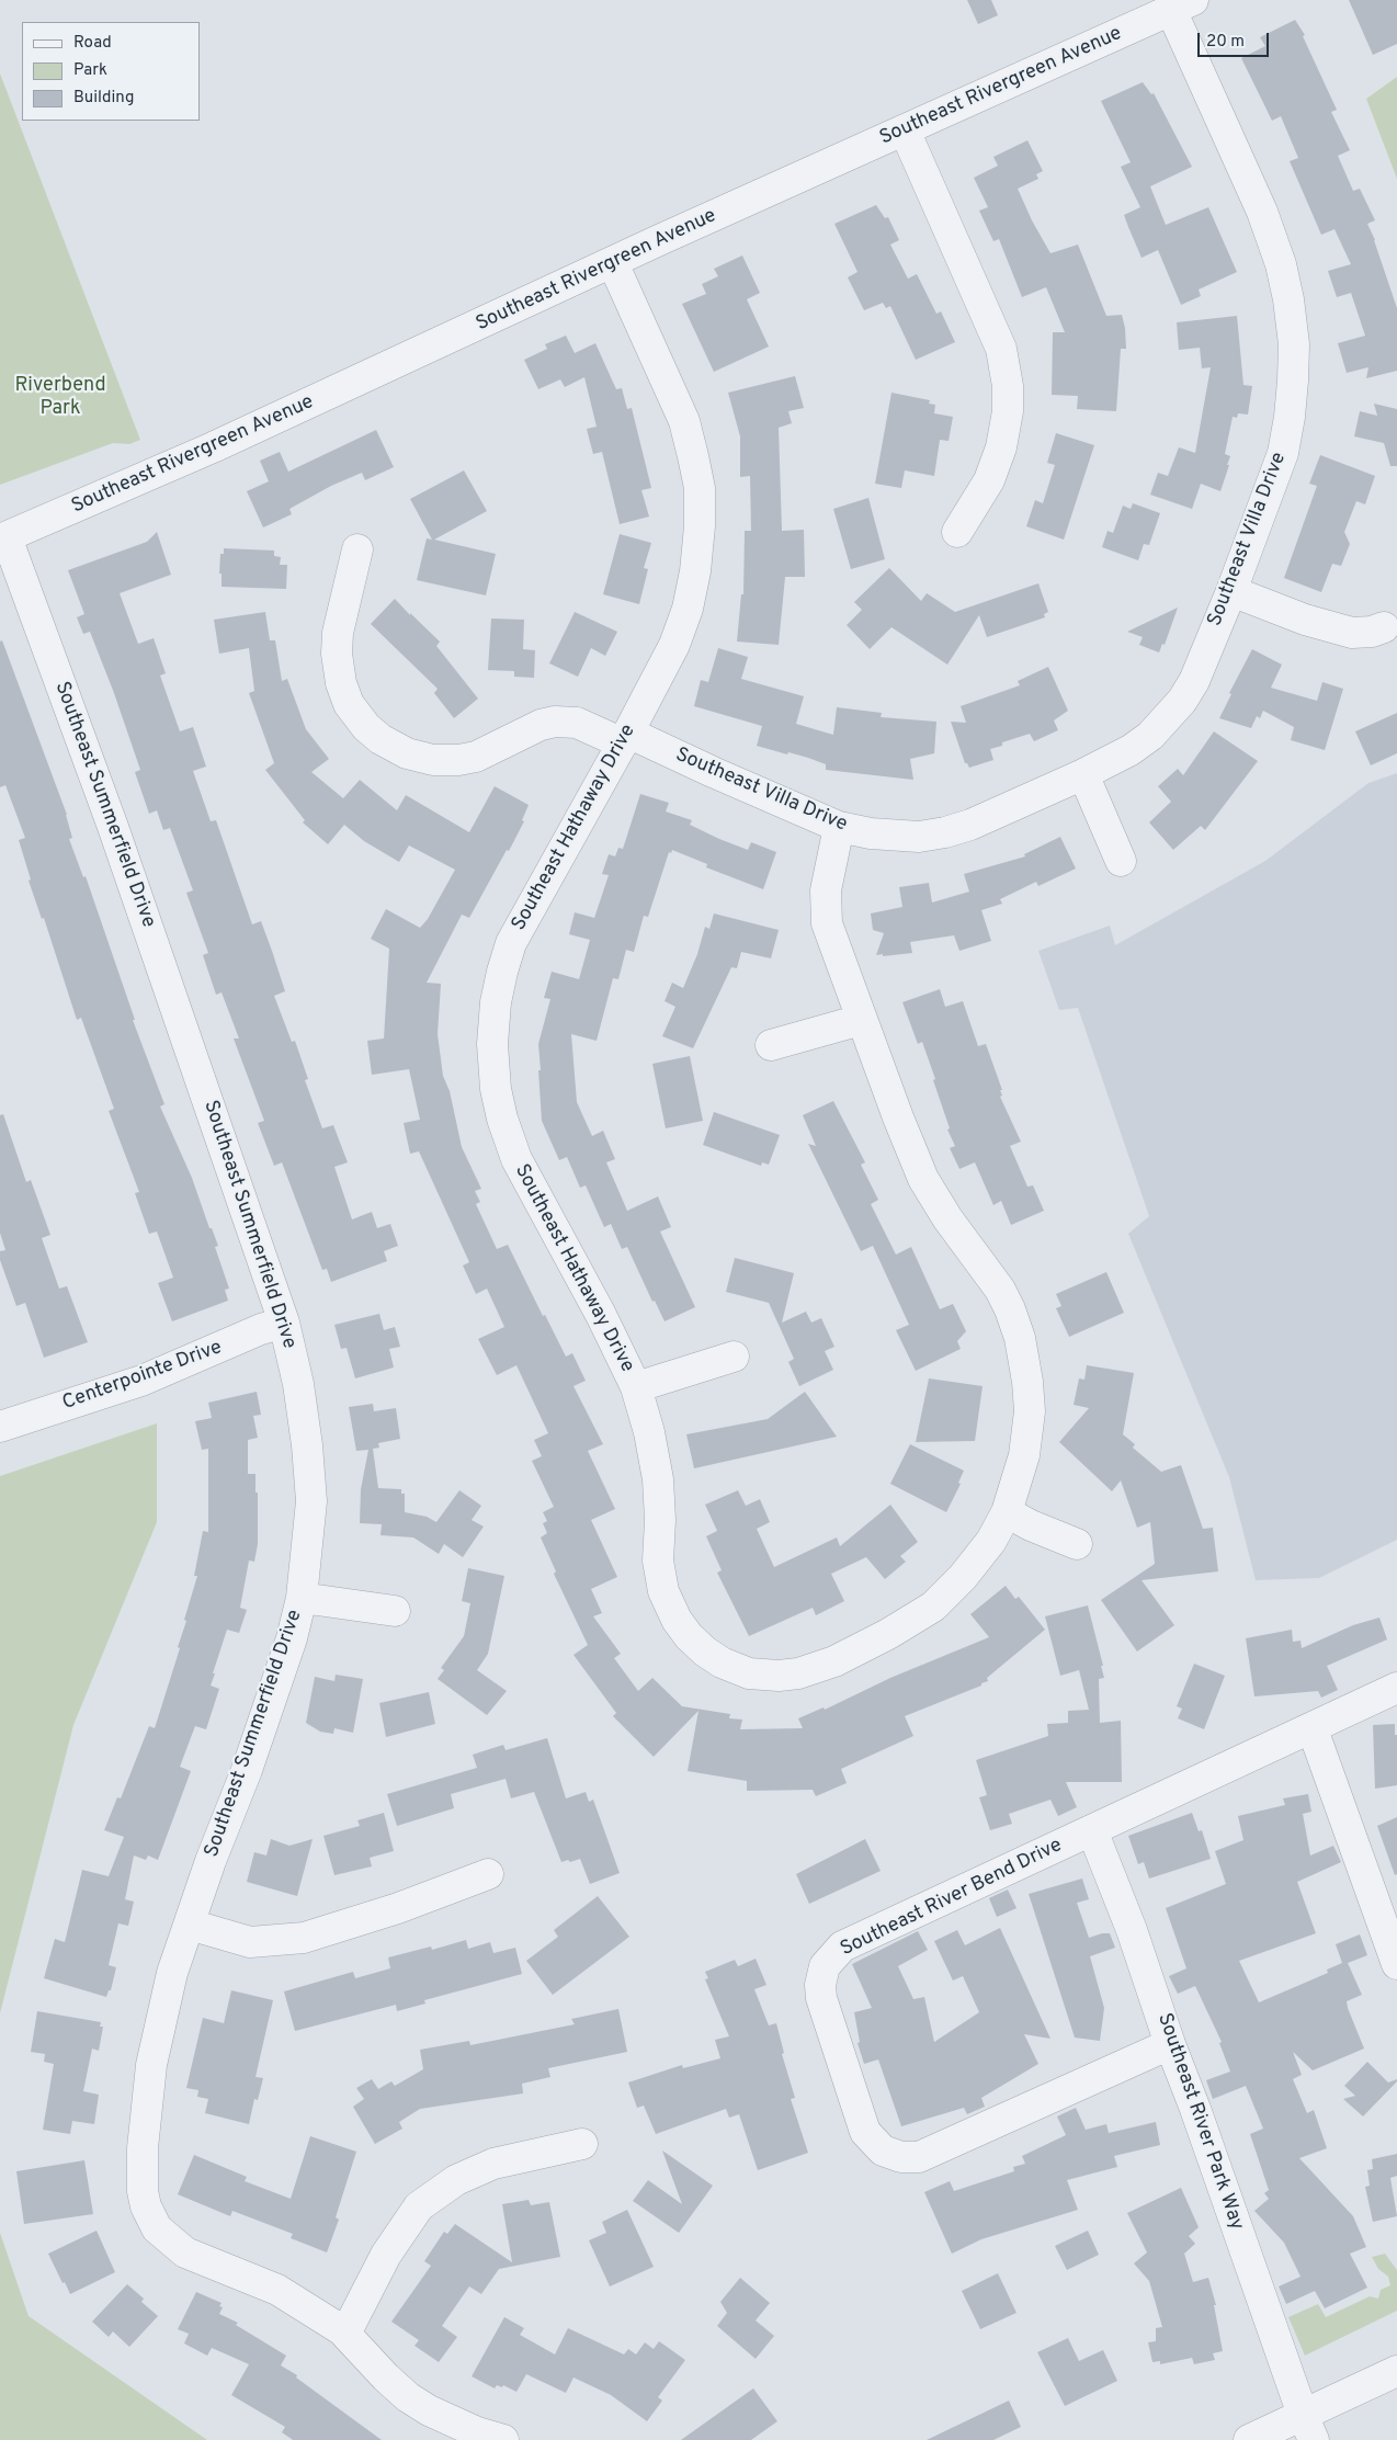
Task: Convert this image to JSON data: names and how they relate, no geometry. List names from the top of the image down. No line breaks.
{"streets":{"street":["Southeast Rivergreen Avenue","Southeast Villa Drive","Southeast Summerfield Drive","Southeast Hathaway Drive","Centerpointe Drive","Southeast River Bend Drive","Southeast River Park Way"]},"crossings":[["Southeast Rivergreen Avenue","Southeast Villa Drive"],["Southeast Rivergreen Avenue","Southeast Summerfield Drive"],["Southeast Rivergreen Avenue","Southeast Hathaway Drive"],["Southeast Villa Drive","Southeast Hathaway Drive"],["Southeast Summerfield Drive","Centerpointe Drive"],["Southeast River Bend Drive","Southeast River Park Way"]],"parks":["Riverbend Park"],"legend":["Road","Park","Building"],"scale_bar":"20 m"}
